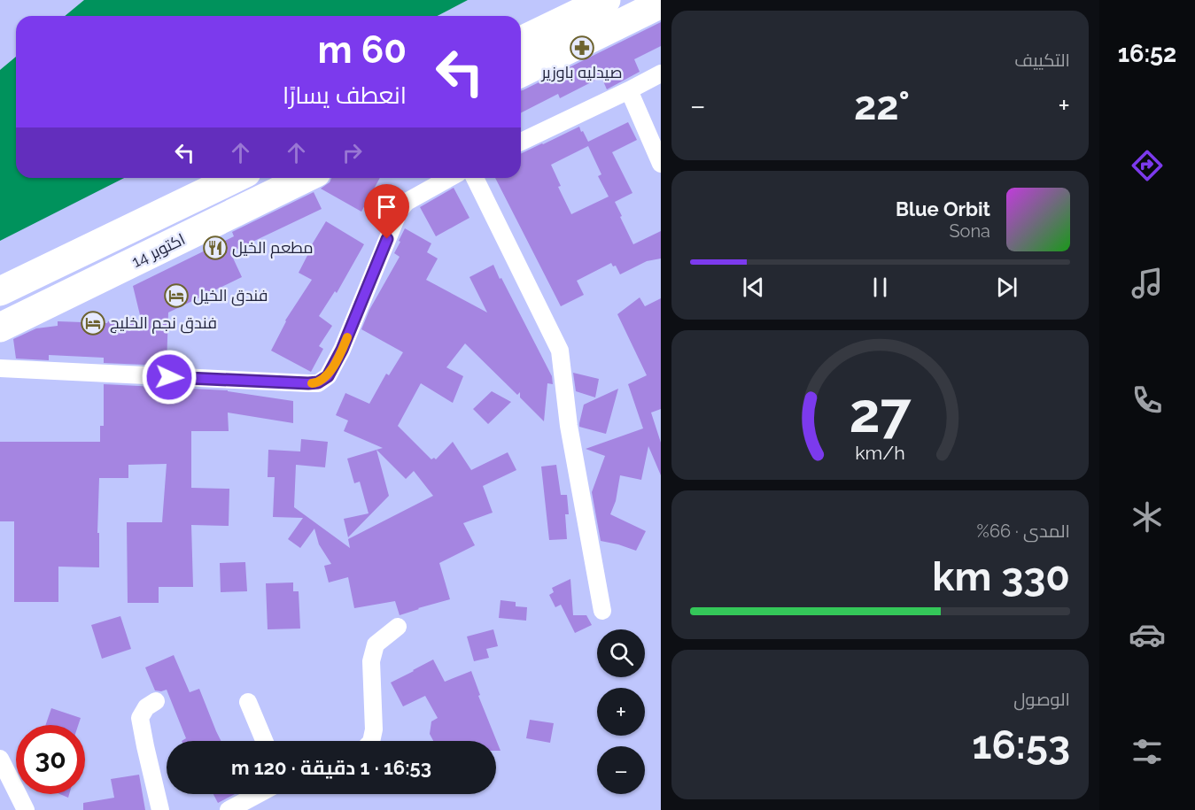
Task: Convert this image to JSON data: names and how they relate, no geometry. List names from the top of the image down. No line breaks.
{"streets":{"highway":["14 اكتوبر"]},"places":{"pharmacy":["صيدليه باوزير"],"restaurant":["مطعم الخيل"],"hotel":["فندق الخيل","فندق نجم الخليج"]},"page":{"tabs":"16:52","tile":["التكييف",["المدى · 66%","330 km"],["الوصول","16:53"]],"turn":["60 m","انعطف يسارًا"],"heat":["−","22°","+"],"song":["Blue Orbit","Sona"],"map_buttons":["+","−"],"limit":"30","trip":"16:53 · 1 دقيقة · 120 m","gauge":["27","km/h"]}}
